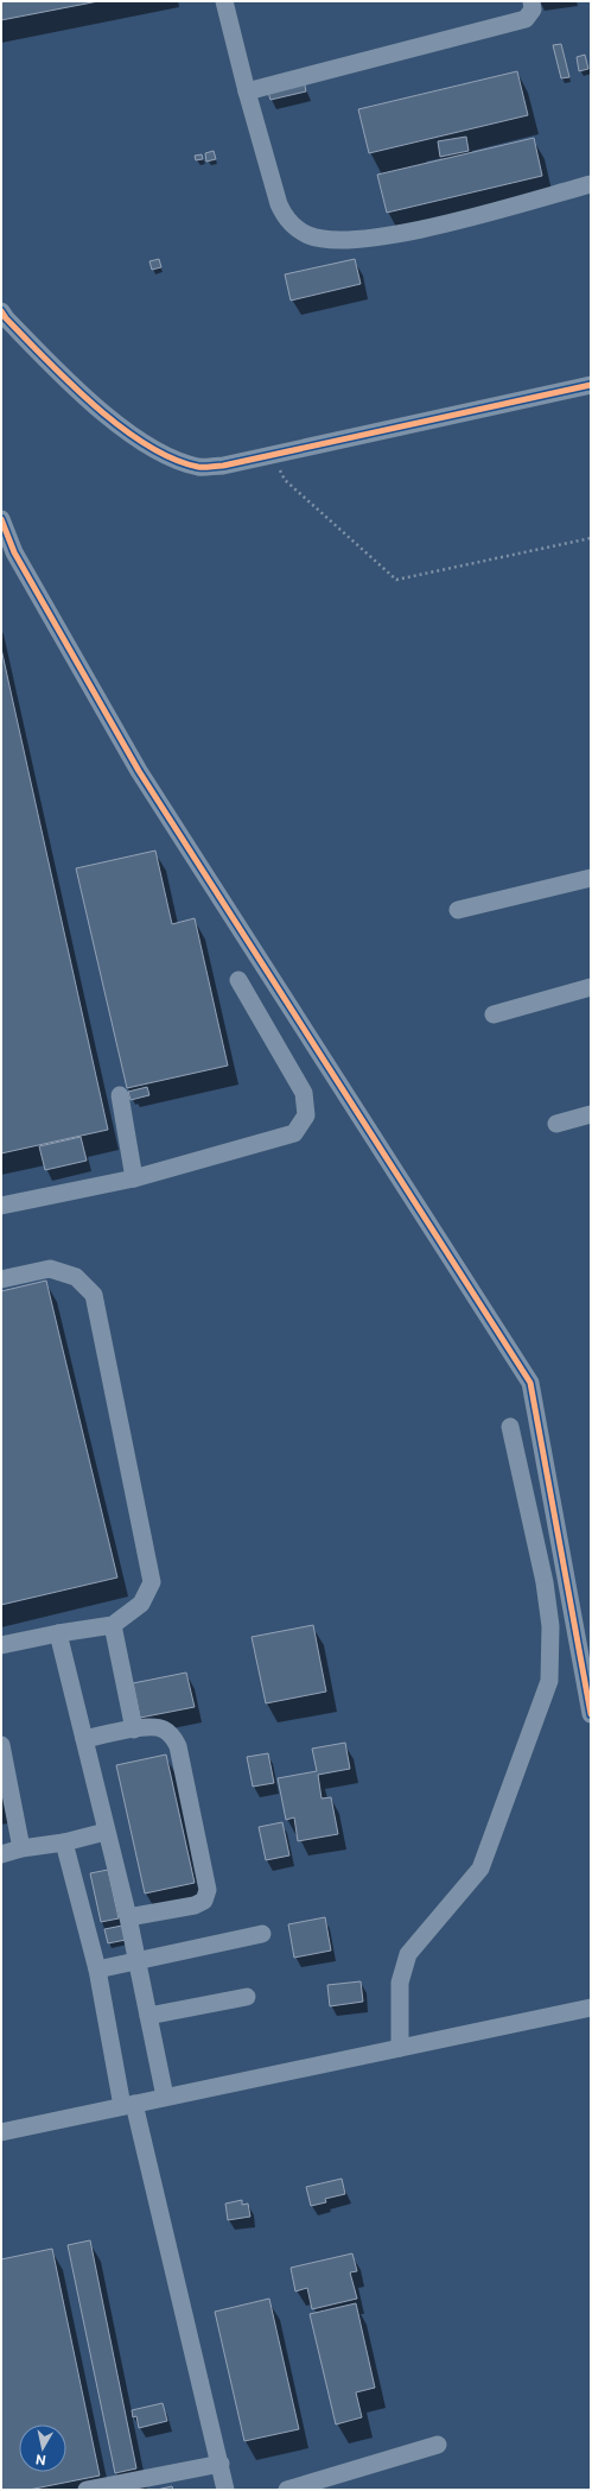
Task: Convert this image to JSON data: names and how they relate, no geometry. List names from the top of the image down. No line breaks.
{"north":"bottom"}
